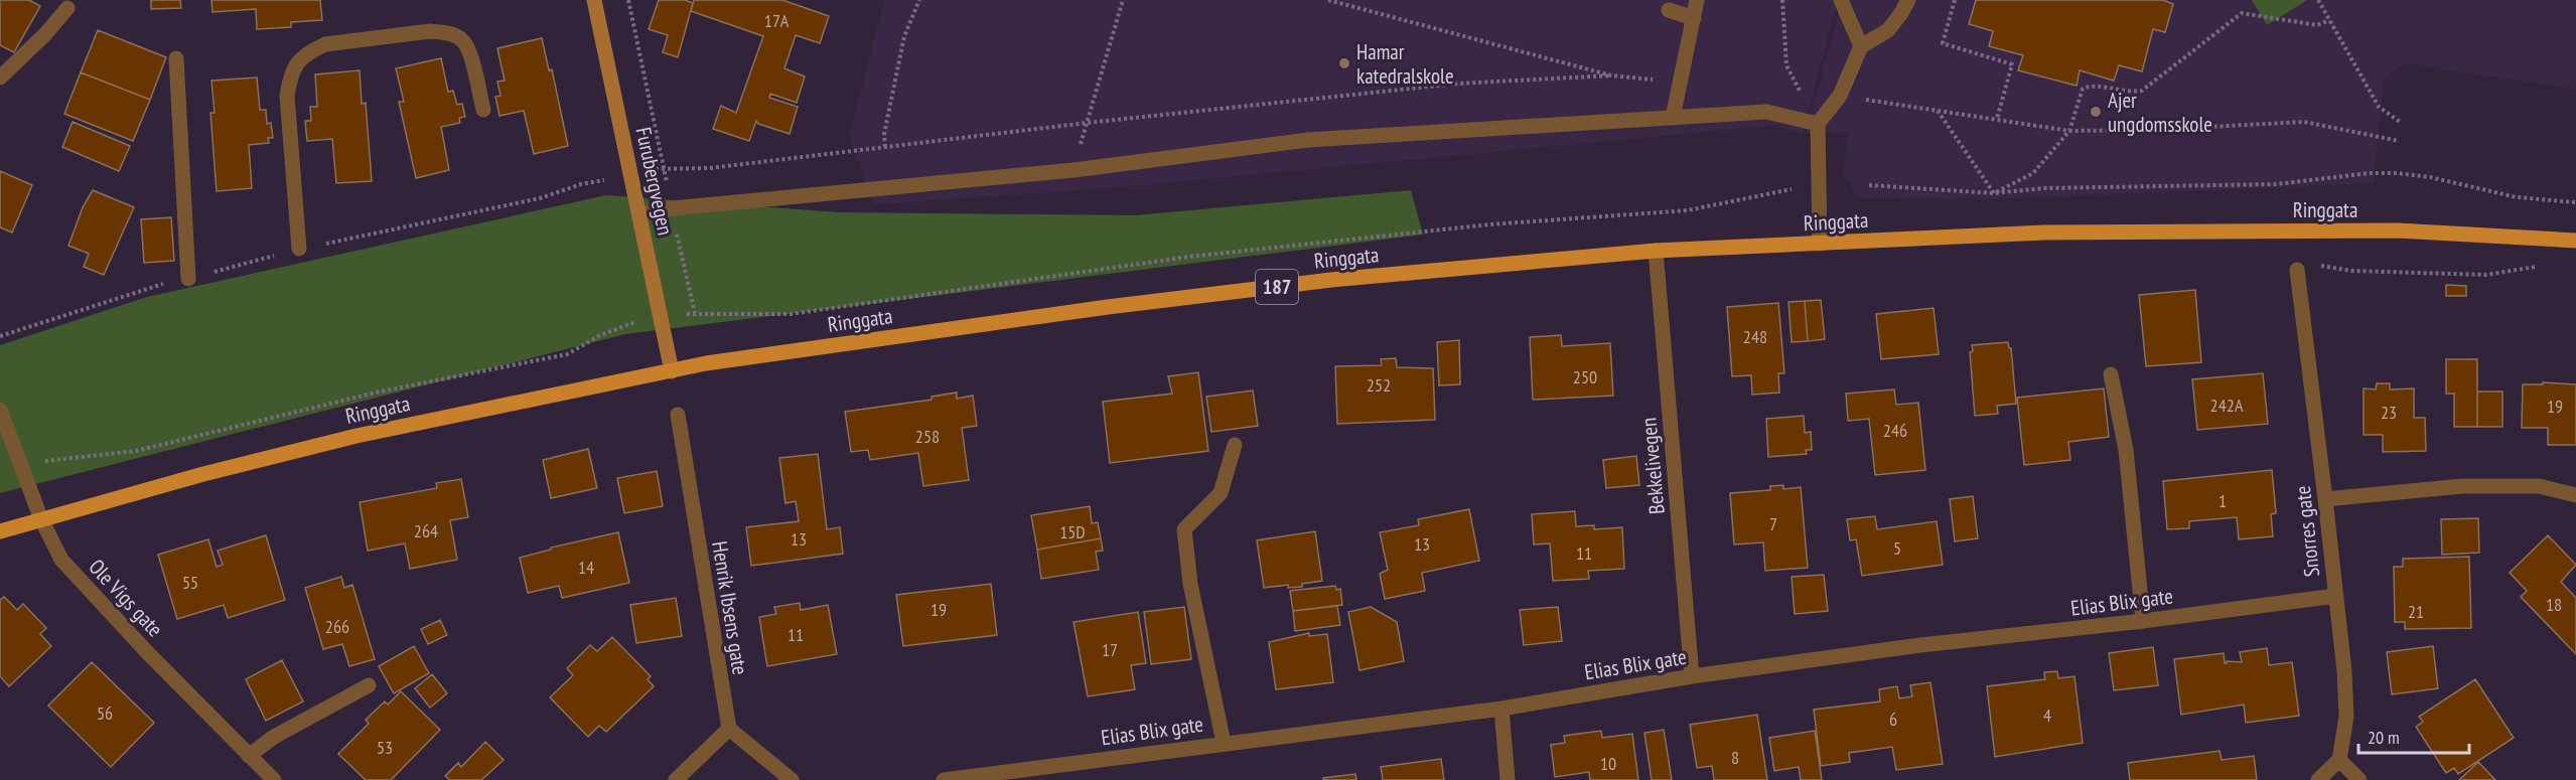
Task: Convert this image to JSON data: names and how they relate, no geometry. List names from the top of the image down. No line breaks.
{"streets":{"main road":["Furubergvegen","Ringgata","187"],"street":["Bekkelivegen","Snorres gate","Ole Vigs gate","Elias Blix gate","Henrik Ibsens gate"]},"crossings":[["Furubergvegen","Ringgata"],["Ringgata","Bekkelivegen"],["Ringgata","Ole Vigs gate"],["Bekkelivegen","Elias Blix gate"],["Snorres gate","Elias Blix gate"]],"places":["Hamar katedralskole","Ajer ungdomsskole"],"house_numbers":["17A","248","250","252","242A","19","23","246","258","1","7","264","15D","13","13","5","11","14","55","18","19","21","266","11","17","56","4","6","53","8","10"],"scale_bar":"20 m"}
